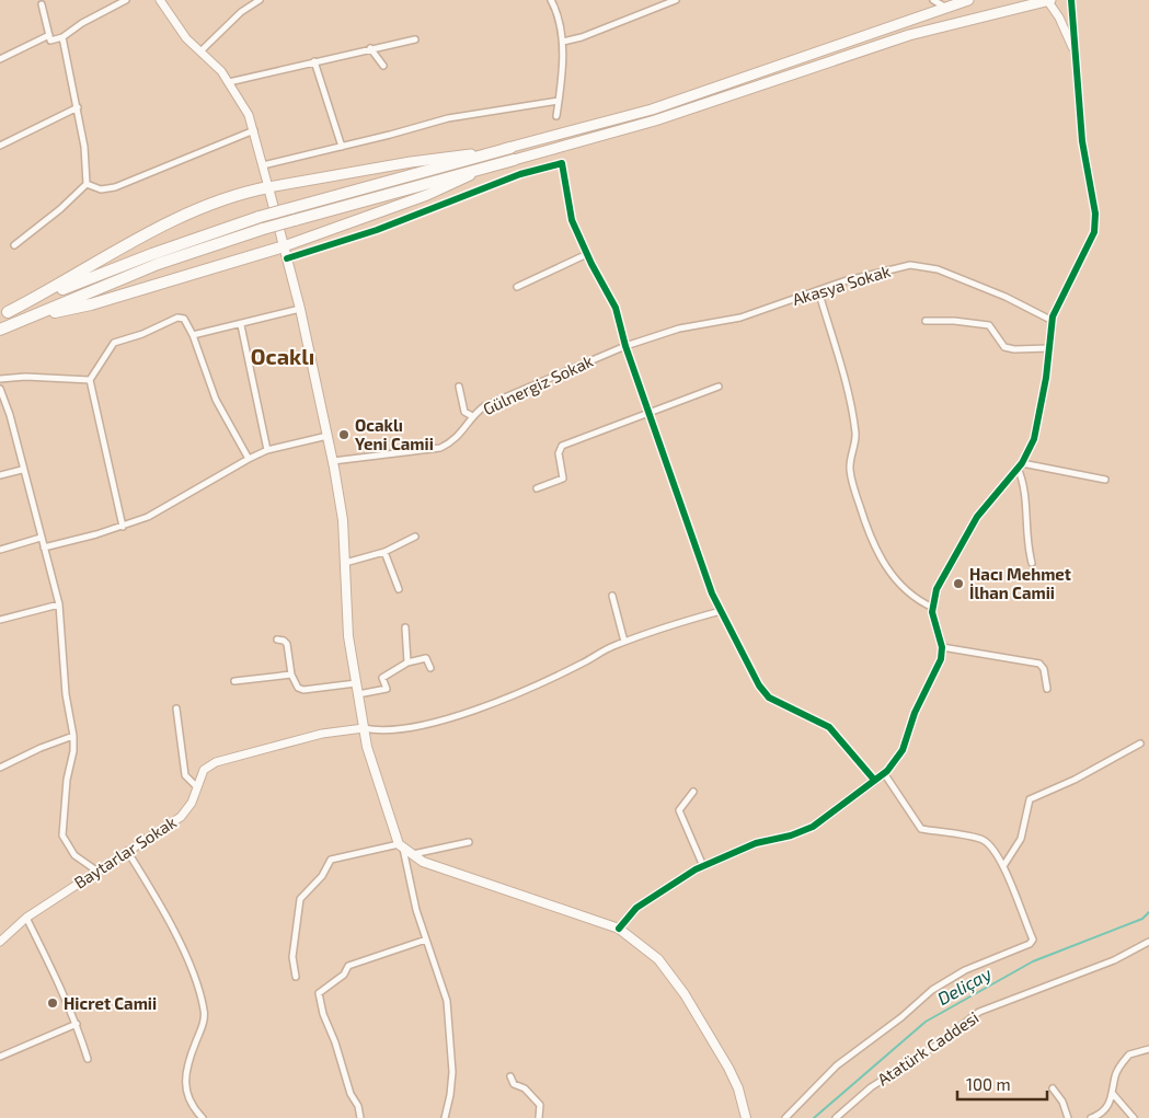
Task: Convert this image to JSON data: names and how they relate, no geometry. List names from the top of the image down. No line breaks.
{"streets":{"street":["Akasya Sokak","Gülnergiz Sokak","Baytarlar Sokak","Atatürk Caddesi"]},"crossings":[["Akasya Sokak","Gülnergiz Sokak"]],"districts":["Ocaklı"],"water":["Deliçay"],"places":["Ocaklı Yeni Camii","Hacı Mehmet İlhan Camii","Hicret Camii"],"scale_bar":"100 m"}
